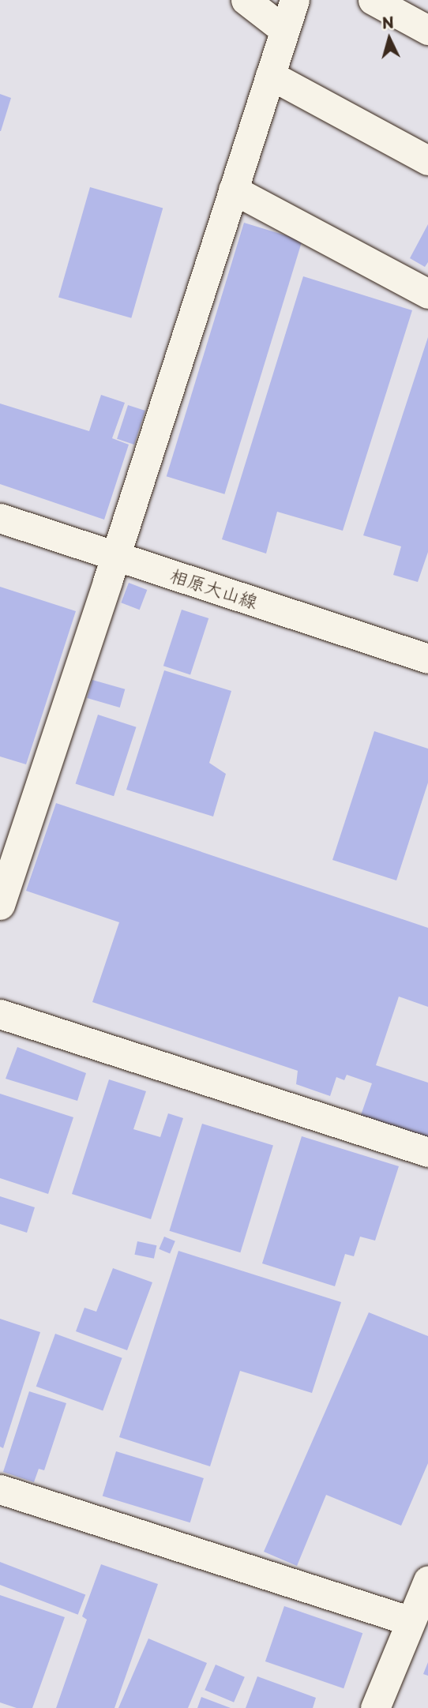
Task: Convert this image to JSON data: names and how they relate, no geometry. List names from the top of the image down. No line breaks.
{"streets":{"street":["相原大山線"]},"north":"top"}
